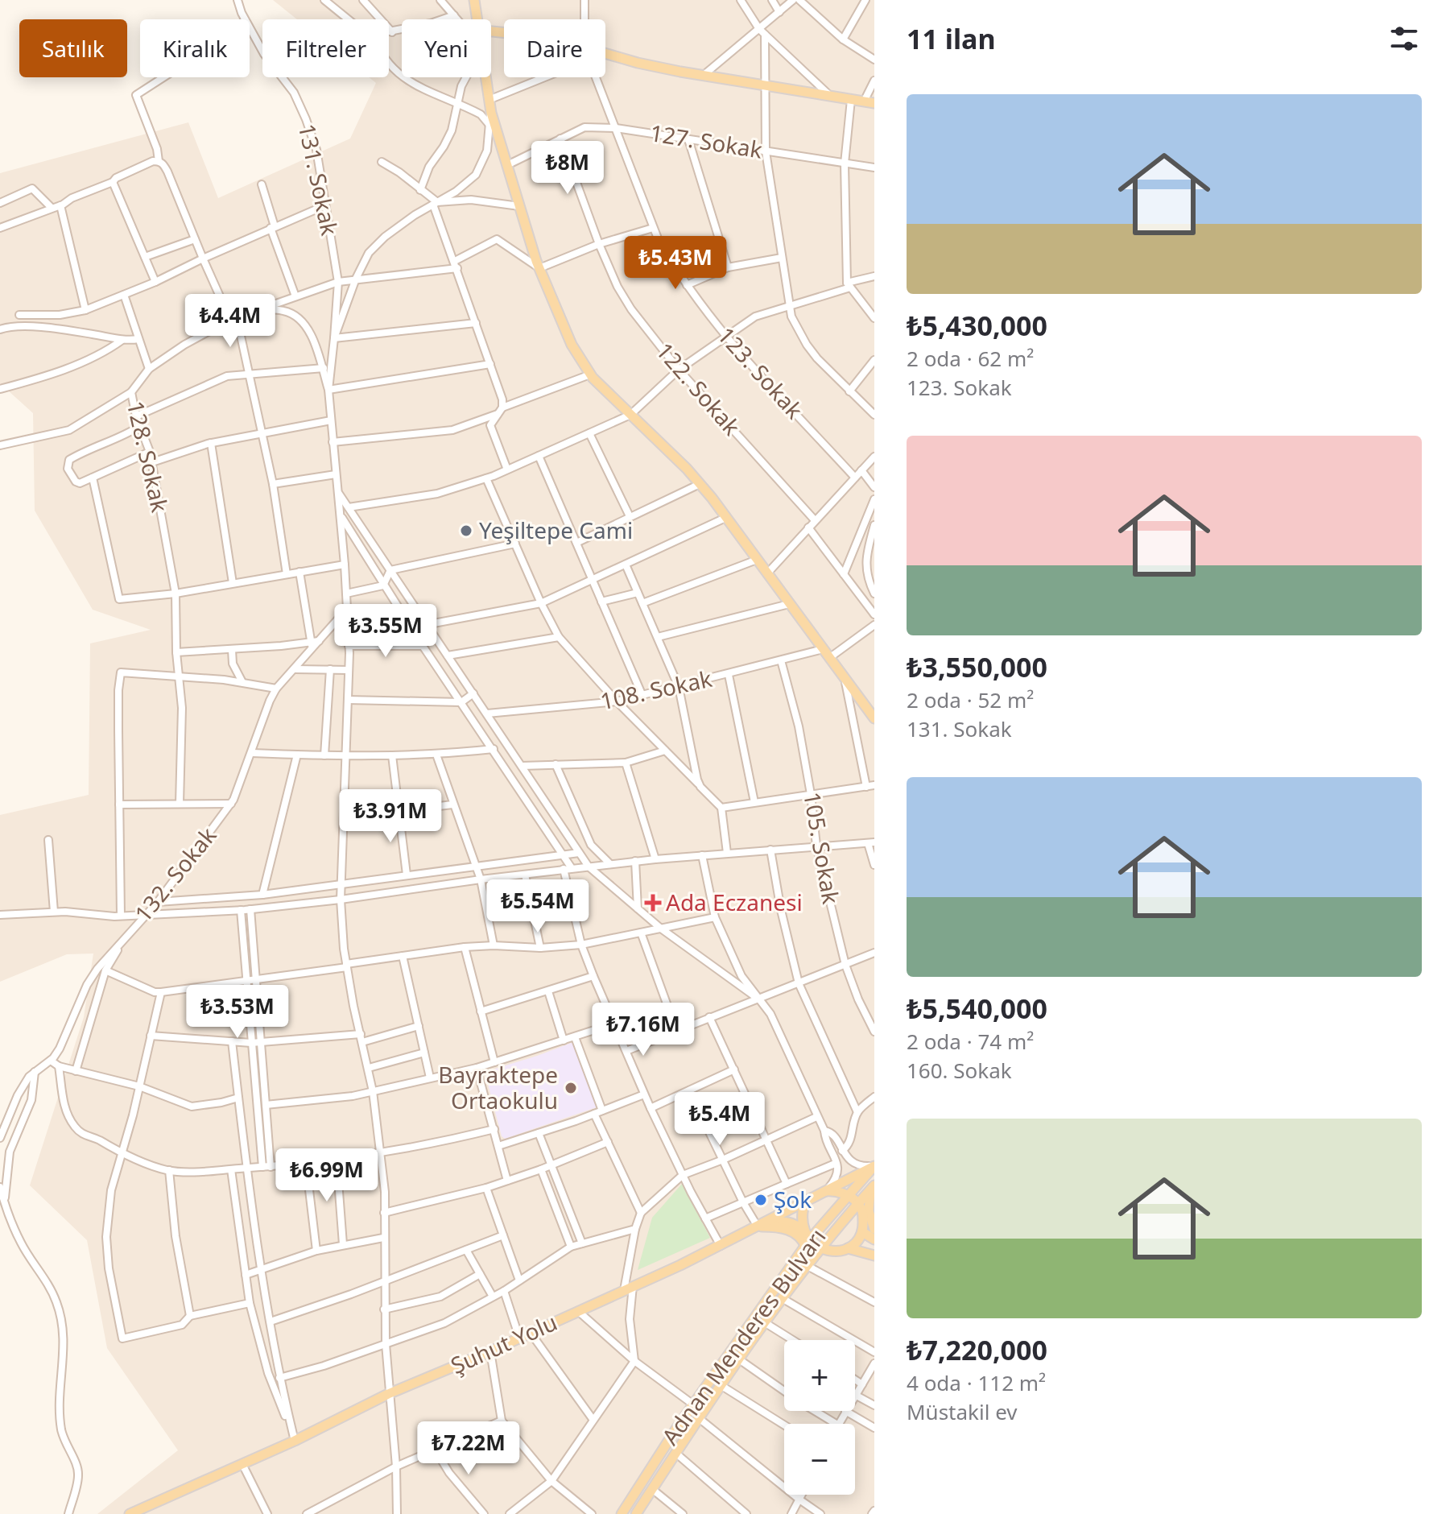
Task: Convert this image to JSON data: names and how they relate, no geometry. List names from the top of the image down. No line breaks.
{"streets":{"main road":["Adnan Menderes Bulvarı","Şuhut Yolu"],"street":["127. Sokak","131. Sokak","123. Sokak","122. Sokak","128. Sokak","108. Sokak","105. Sokak","132. Sokak"]},"crossings":[["127. Sokak","123. Sokak"],["127. Sokak","122. Sokak"],["131. Sokak","128. Sokak"],["108. Sokak","105. Sokak"],["Adnan Menderes Bulvarı","Şuhut Yolu"]],"places":{"other":["Yeşiltepe Cami","Bayraktepe Ortaokulu","Şok"],"health":["Ada Eczanesi"]},"page":{"heading":"11 ilan","chip":["Satılık","Kiralık","Filtreler","Yeni","Daire"],"list":[{"name":"₺5,430,000","note":"2 oda · 62 m² · 123. Sokak"},{"name":"₺3,550,000","note":"2 oda · 52 m² · 131. Sokak"},{"name":"₺5,540,000","note":"2 oda · 74 m² · 160. Sokak"},{"name":"₺7,220,000","note":"4 oda · 112 m² · Müstakil ev"}],"price":["₺8M","₺5.43M","₺4.4M","₺3.55M","₺3.91M","₺5.54M","₺3.53M","₺7.16M","₺5.4M","₺6.99M","₺7.22M"],"map_buttons":["+","−"]}}
